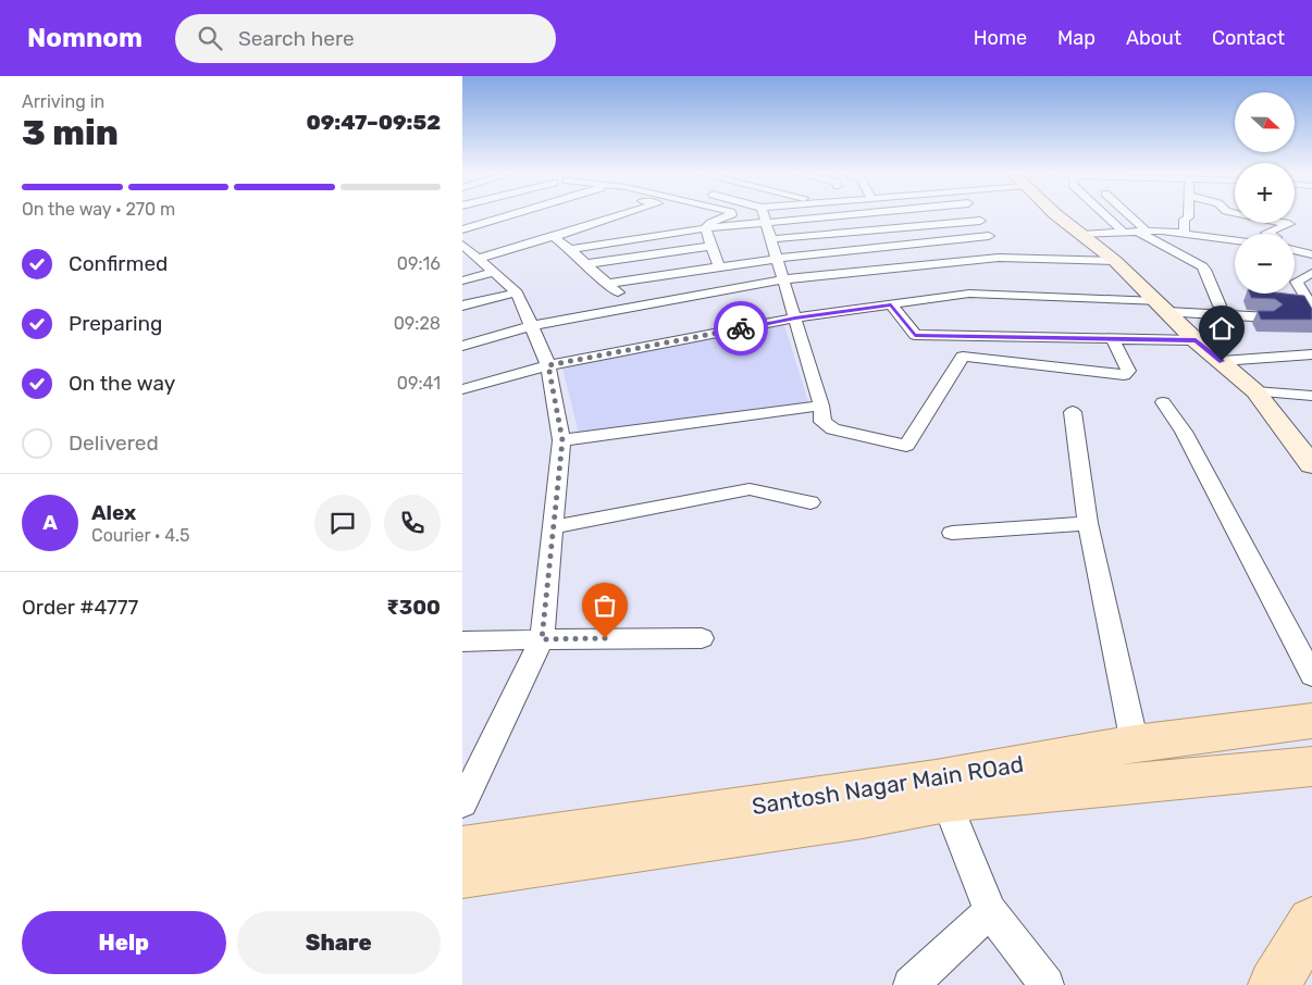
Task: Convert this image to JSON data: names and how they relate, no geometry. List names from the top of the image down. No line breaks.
{"streets":{"main road":["Santosh Nagar Main ROad"]},"north":"right","page":{"header":"Nomnom","search":"Search here","nav":["Home","Map","About","Contact"],"heading":["3 min","Arriving in","09:47–09:52"],"panel":["Alex","Courier · 4.5","Order #4777","₹300"],"map_buttons":["+","−"],"bar":"On the way · 270 m","list":[["Confirmed","09:16"],["Preparing","09:28"],["On the way","09:41"],"Delivered"],"round":"A","buttons":["Help","Share"]}}
